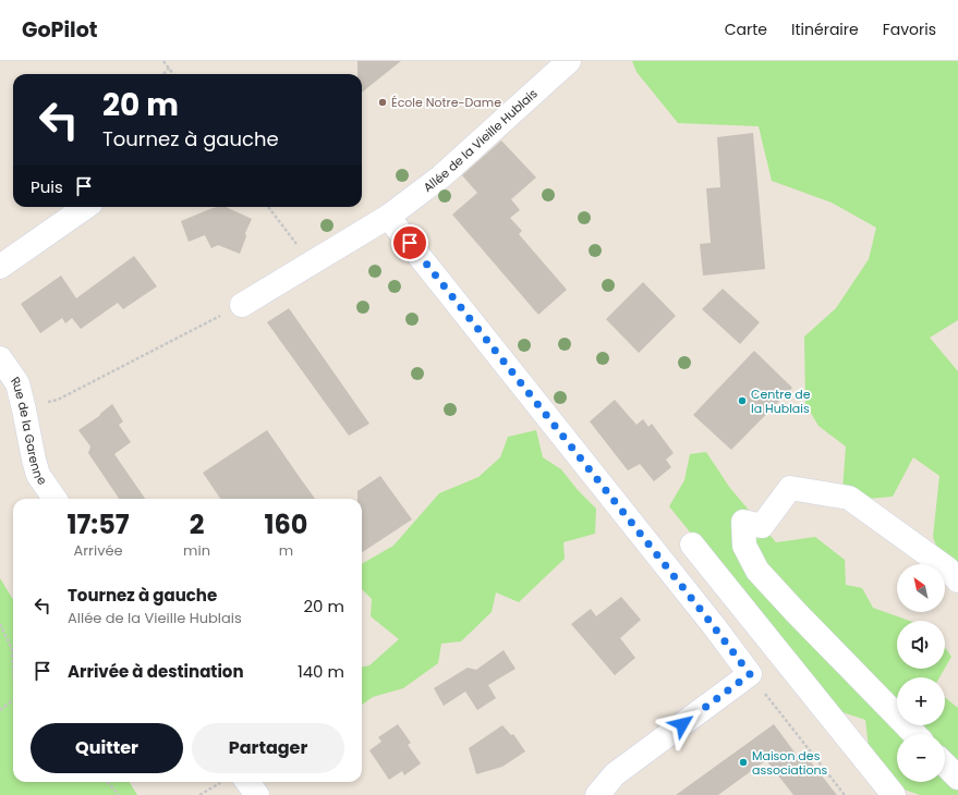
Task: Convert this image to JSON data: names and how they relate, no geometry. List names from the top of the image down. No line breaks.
{"streets":{"street":["Allée de la Vieille Hublais","Rue de la Garenne"]},"places":["École Notre-Dame","Centre de la Hublais","Maison des associations"],"north":"top left","page":{"header":"GoPilot","nav":["Carte","Itinéraire","Favoris"],"turn":["20 m","Tournez à gauche"],"then":"Puis","eta":["17:57","Arrivée","2","min","160","m"],"map_buttons":["+","−"],"list":[{"name":"Tournez à gauche","note":"Allée de la Vieille Hublais","value":"20 m"},{"name":"Arrivée à destination","value":"140 m"}],"buttons":["Quitter","Partager"]}}
